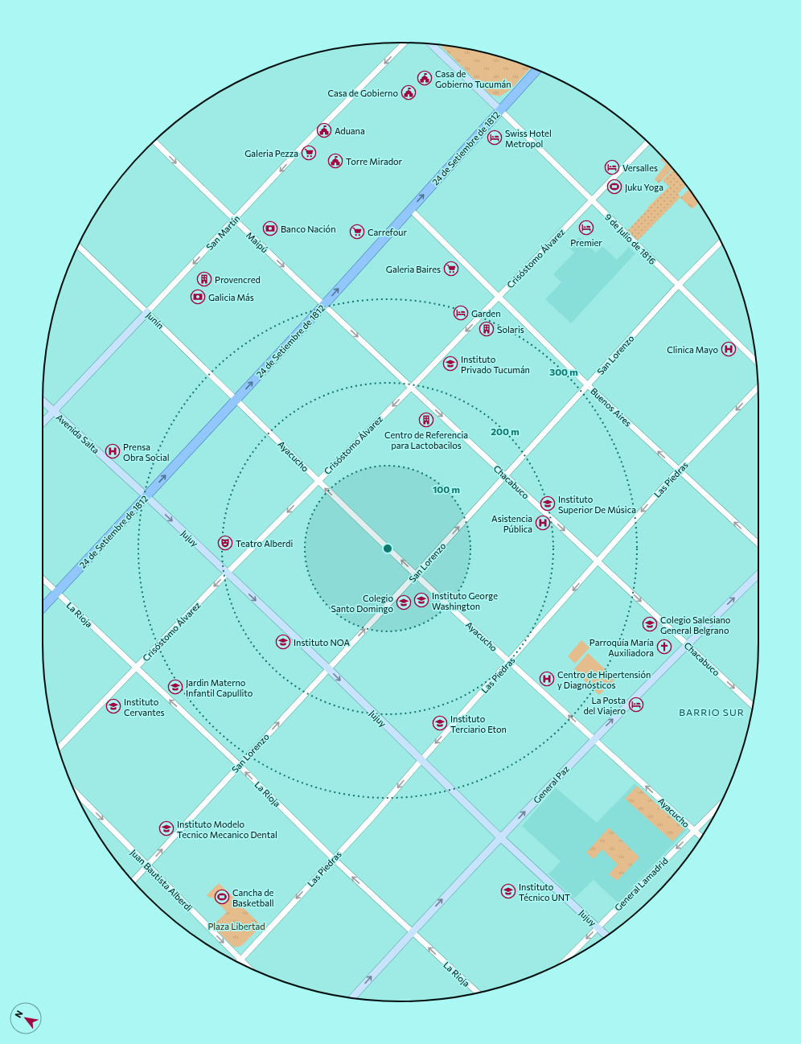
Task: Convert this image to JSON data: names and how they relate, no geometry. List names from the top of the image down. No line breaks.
{"streets":{"main road":["24 de Setiembre de 1812"],"street":["San Martín","9 de Julio de 1816","Maipú","Crisóstomo Álvarez","Junín","San Lorenzo","Buenos Aires","Avenida Salta","Ayacucho","Las Piedras","Chacabuco","Jujuy","La Rioja","General Paz","Juan Bautista Alberdi","General Lamadrid"]},"crossings":[["24 de Setiembre de 1812","9 de Julio de 1816"],["24 de Setiembre de 1812","Maipú"],["24 de Setiembre de 1812","Junín"],["24 de Setiembre de 1812","Buenos Aires"],["24 de Setiembre de 1812","Avenida Salta"],["24 de Setiembre de 1812","Ayacucho"],["24 de Setiembre de 1812","Chacabuco"],["24 de Setiembre de 1812","Jujuy"],["24 de Setiembre de 1812","La Rioja"],["San Martín","Maipú"],["San Martín","Junín"],["San Martín","Avenida Salta"],["9 de Julio de 1816","Crisóstomo Álvarez"],["9 de Julio de 1816","San Lorenzo"],["Maipú","Chacabuco"],["Crisóstomo Álvarez","Buenos Aires"],["Crisóstomo Álvarez","Ayacucho"],["Crisóstomo Álvarez","Chacabuco"],["Crisóstomo Álvarez","Jujuy"],["Crisóstomo Álvarez","La Rioja"],["Junín","Ayacucho"],["San Lorenzo","Buenos Aires"],["San Lorenzo","Ayacucho"],["San Lorenzo","Chacabuco"],["San Lorenzo","Jujuy"],["San Lorenzo","La Rioja"],["San Lorenzo","Juan Bautista Alberdi"],["Buenos Aires","Las Piedras"],["Avenida Salta","Jujuy"],["Ayacucho","Las Piedras"],["Ayacucho","General Paz"],["Ayacucho","General Lamadrid"],["Las Piedras","Chacabuco"],["Las Piedras","Jujuy"],["Las Piedras","La Rioja"],["Las Piedras","Juan Bautista Alberdi"],["Chacabuco","General Paz"],["Jujuy","General Paz"],["Jujuy","General Lamadrid"],["La Rioja","General Paz"]],"one_way":["24 de Setiembre de 1812","San Martín","Maipú","Crisóstomo Álvarez","San Lorenzo","Buenos Aires","Ayacucho","Las Piedras","Chacabuco","Jujuy","La Rioja","General Paz","Juan Bautista Alberdi","General Lamadrid"],"districts":["BARRIO SUR"],"parks":["Plaza Libertad"],"places":{"public building":["Casa de Gobierno Tucumán","Casa de Gobierno","Aduana","Torre Mirador"],"hotel":["Swiss Hotel Metropol","Versalles","Premier","Garden","La Posta del Viajero"],"supermarket":["Galeria Pezza","Carrefour","Galeria Baires"],"sports":["Juku Yoga","Cancha de Basketball"],"bank":["Banco Nación","Galicia Más"],"building":["Provencred","Solaris","Centro de Referencia para Lactobacilos"],"hospital":["Clinica Mayo","Prensa Obra Social","Asistencia Pública","Centro de Hipertensión y Diagnósticos"],"school or university":["Instituto Privado Tucumán","Instituto Superior De Música","Instituto George Washington","Colegio Santo Domingo","Colegio Salesiano General Belgrano","Instituto NOA","Jardin Materno Infantil Capullito","Instituto Cervantes","Instituto Terciario Eton","Instituto Modelo Tecnico Mecanico Dental","Instituto Técnico UNT"],"theatre":["Teatro Alberdi"],"church":["Parroquía María Auxiliadora"]},"north":"top left","rings":["300 m","200 m","100 m"]}
